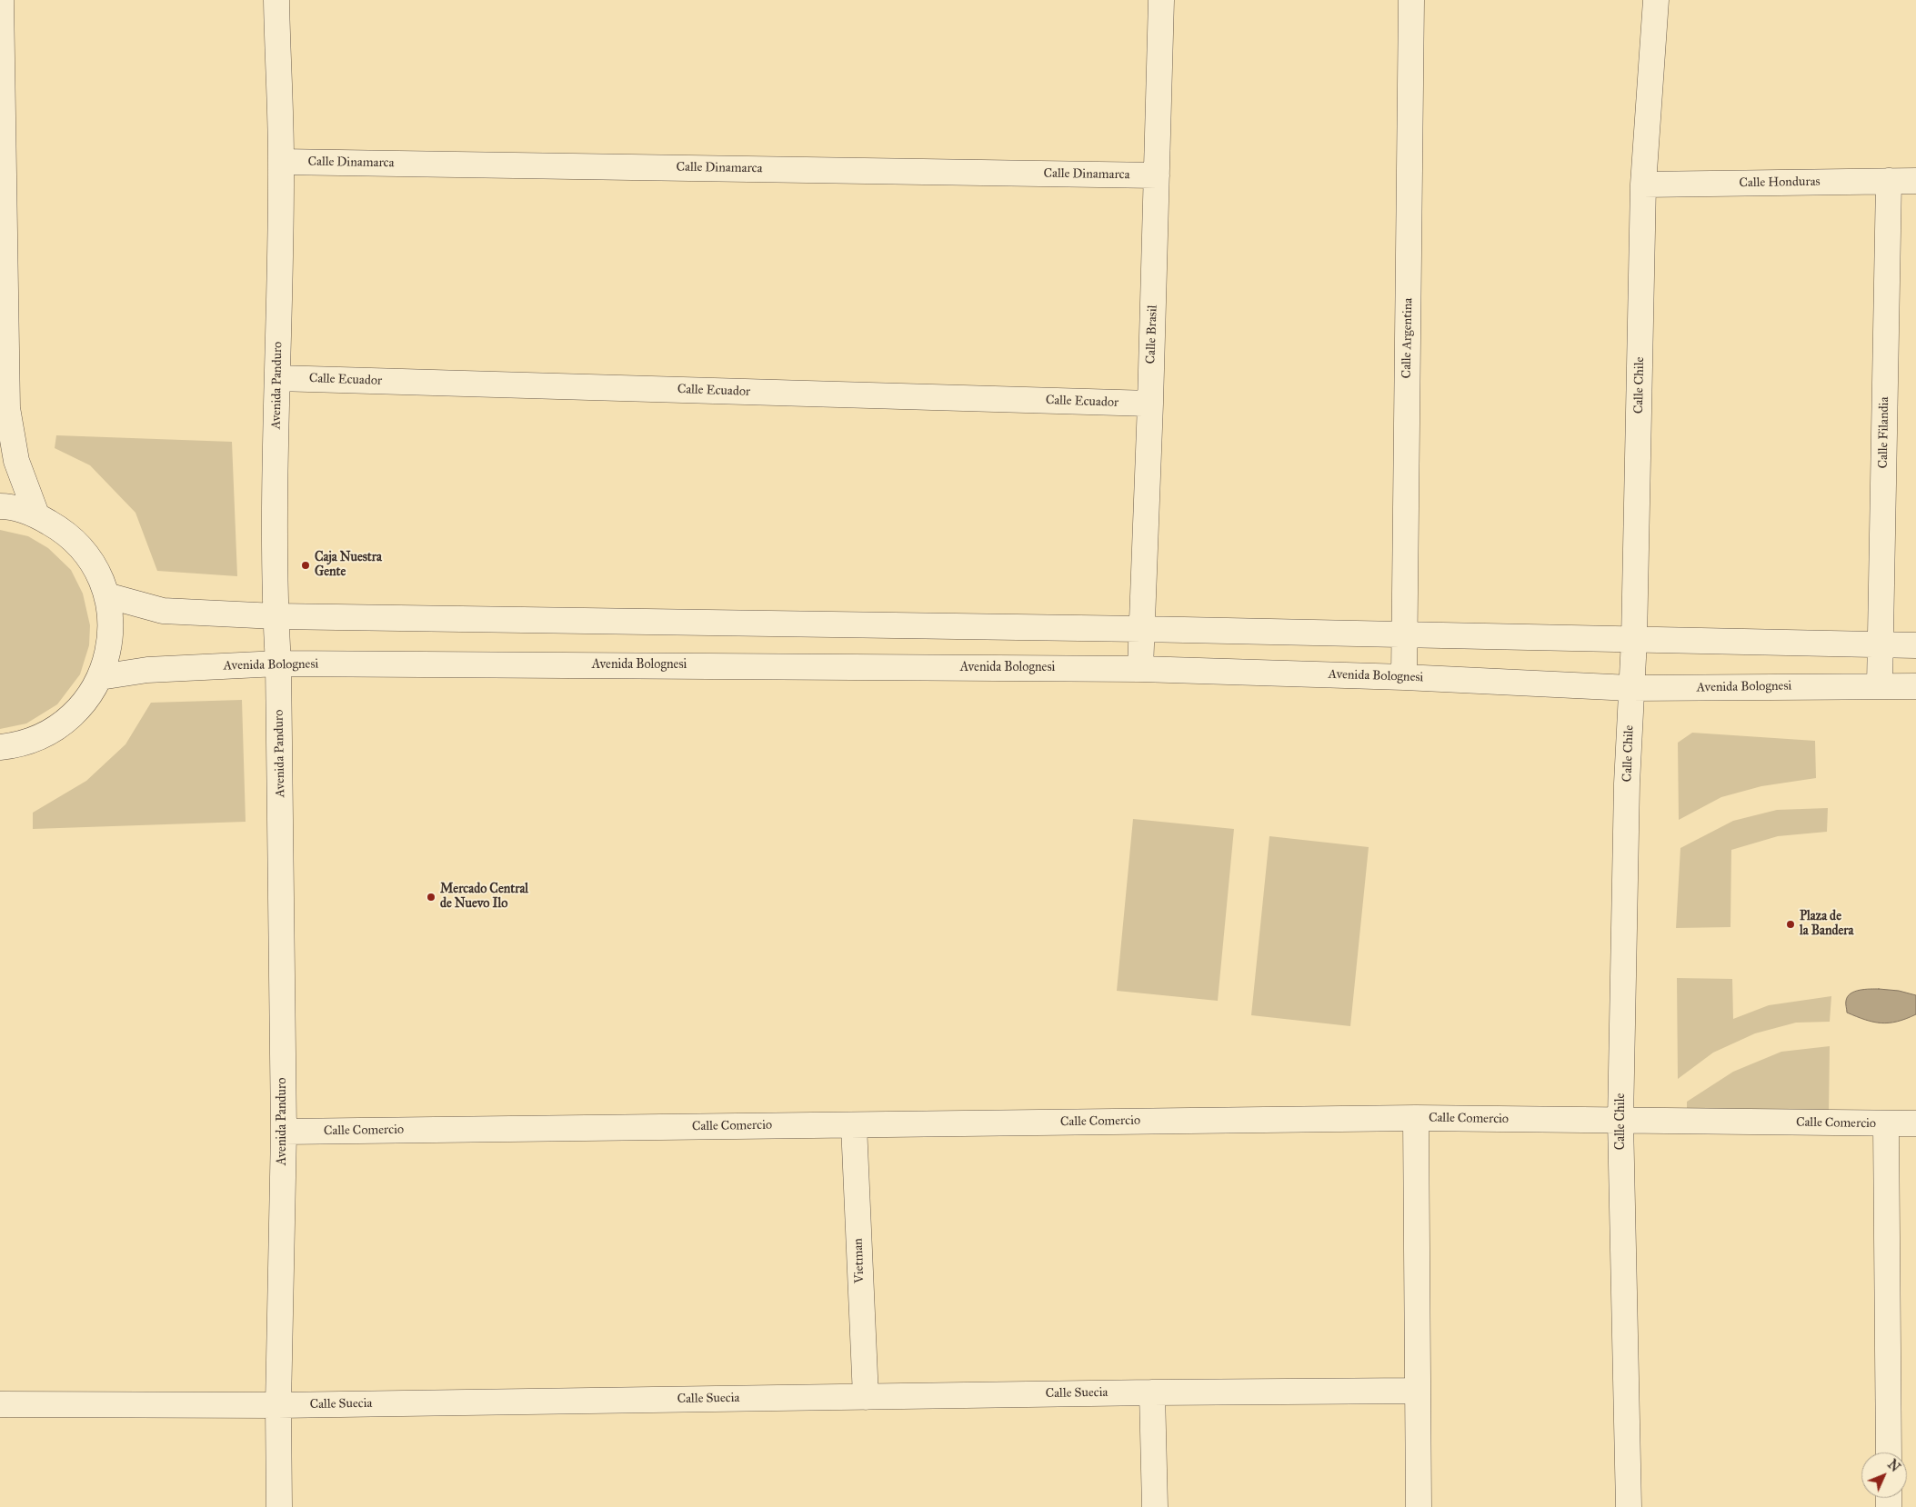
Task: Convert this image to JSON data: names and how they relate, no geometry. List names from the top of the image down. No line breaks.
{"streets":{"street":["Calle Dinamarca","Calle Honduras","Calle Brasil","Calle Argentina","Calle Ecuador","Avenida Panduro","Calle Chile","Calle Filandia","Avenida Bolognesi","Calle Comercio","Vietman","Calle Suecia"]},"crossings":[["Calle Dinamarca","Calle Brasil"],["Calle Dinamarca","Avenida Panduro"],["Calle Honduras","Calle Chile"],["Calle Honduras","Calle Filandia"],["Calle Brasil","Calle Ecuador"],["Calle Brasil","Avenida Bolognesi"],["Calle Argentina","Avenida Bolognesi"],["Calle Ecuador","Avenida Panduro"],["Avenida Panduro","Avenida Bolognesi"],["Avenida Panduro","Calle Comercio"],["Avenida Panduro","Calle Suecia"],["Calle Chile","Avenida Bolognesi"],["Calle Chile","Calle Comercio"],["Calle Filandia","Avenida Bolognesi"],["Calle Comercio","Vietman"],["Vietman","Calle Suecia"]],"places":["Caja Nuestra Gente","Mercado Central de Nuevo Ilo","Plaza de la Bandera"],"north":"top right"}
